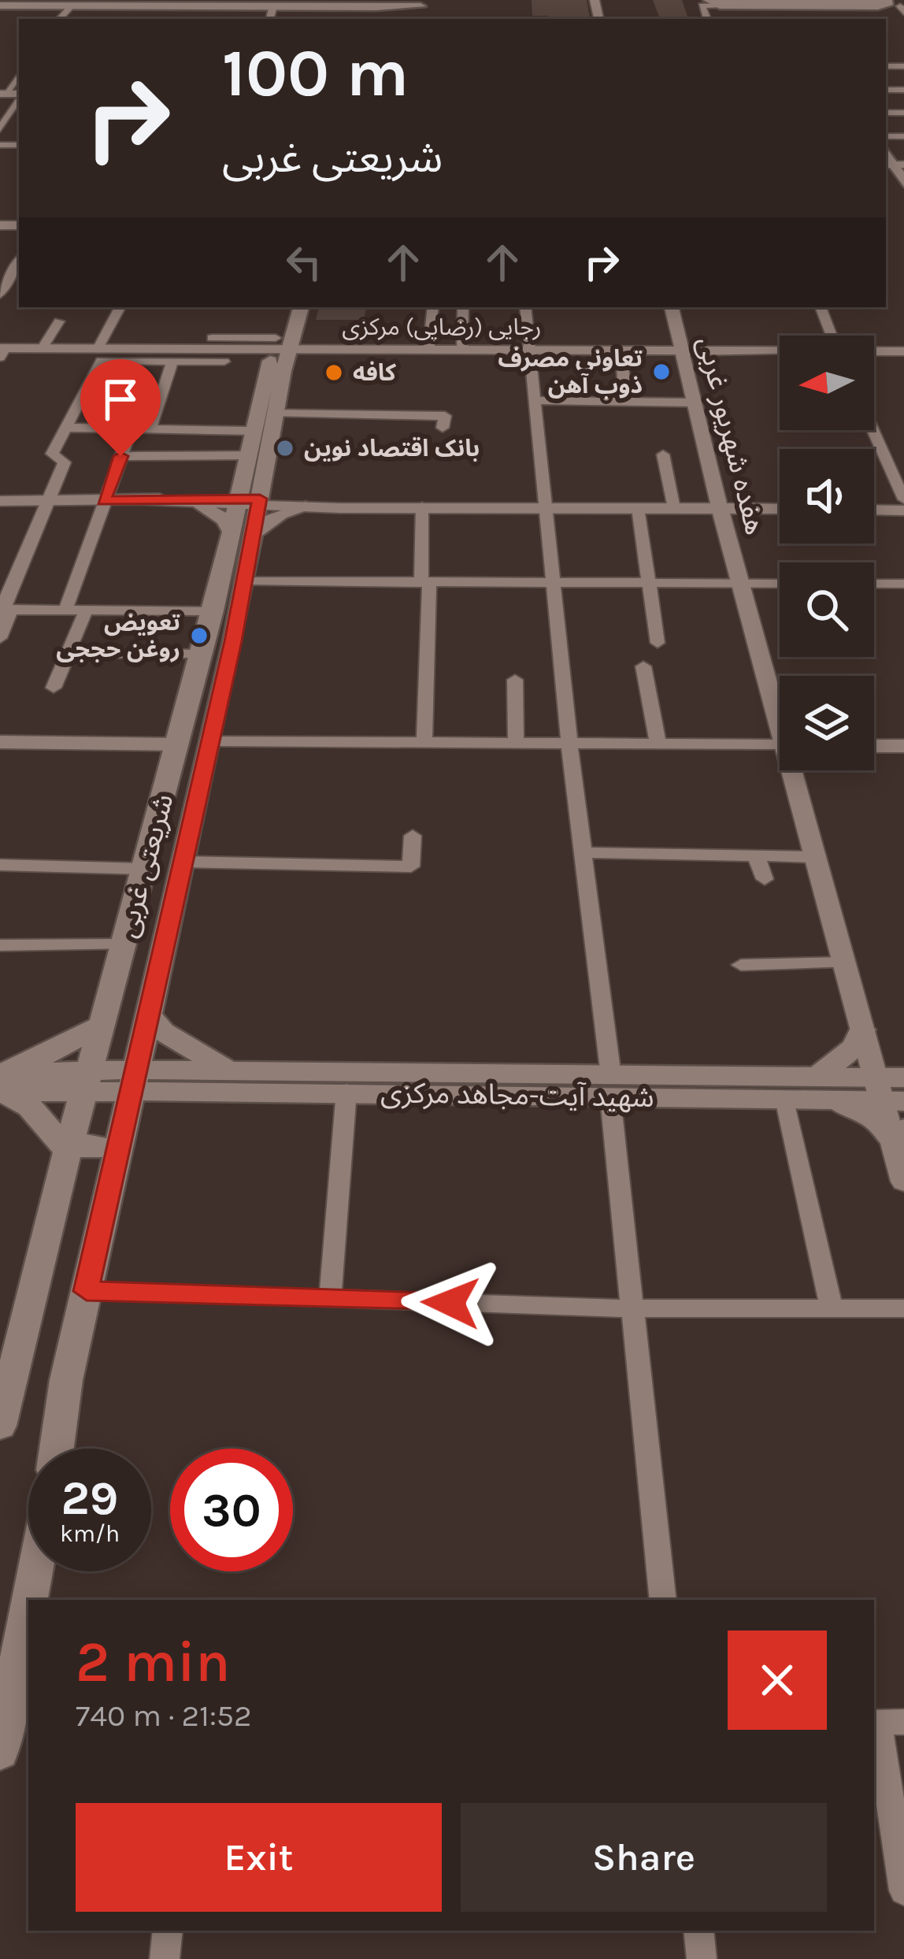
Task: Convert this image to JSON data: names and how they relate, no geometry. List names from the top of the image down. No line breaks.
{"streets":{"main road":["شریعتی غربی","شهید آیت-مجاهد مرکزی"],"street":["رجایی (رضایی) مرکزی","هفده شهریور غربی"]},"crossings":[["رجایی (رضایی) مرکزی","هفده شهریور غربی"],["رجایی (رضایی) مرکزی","شریعتی غربی"],["هفده شهریور غربی","شهید آیت-مجاهد مرکزی"],["شریعتی غربی","شهید آیت-مجاهد مرکزی"]],"places":["تعاونی مصرف ذوب آهن","کافه","بانک اقتصاد نوین","تعویض روغن حججی"],"north":"left","page":{"turn":["100 m","شریعتی غربی"],"speed":"29 km/h","limit":"30","heading":["2 min","740 m · 21:52"],"buttons":["Exit","Share"]}}
